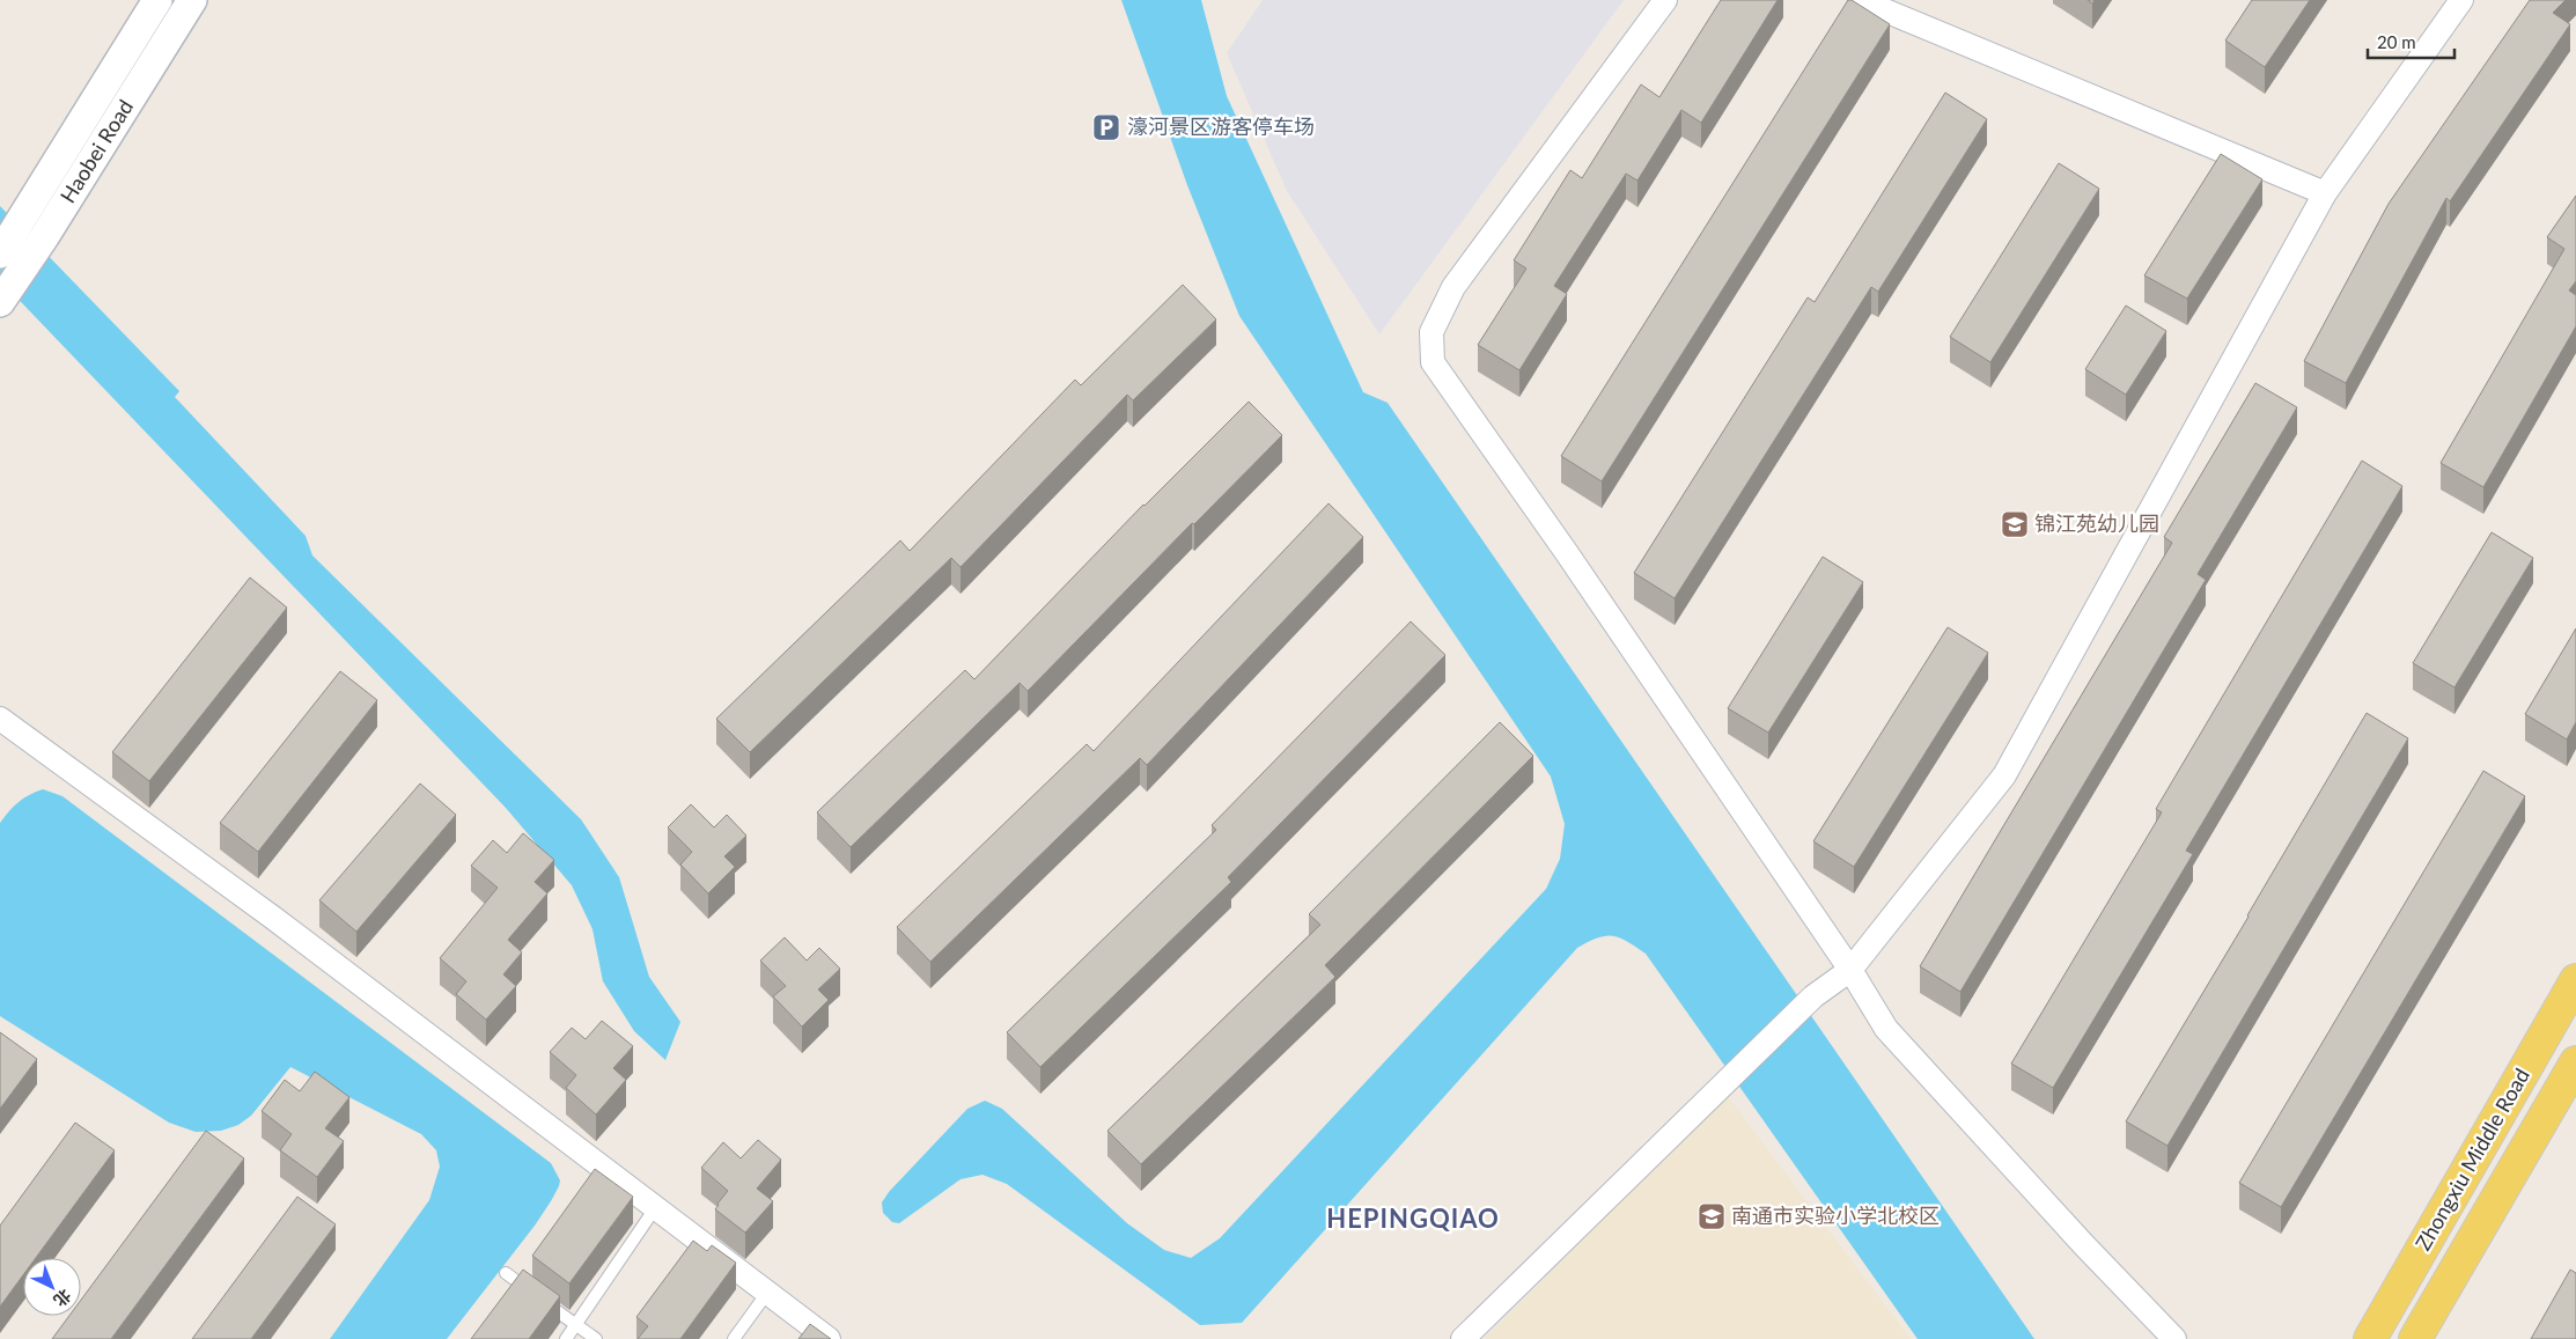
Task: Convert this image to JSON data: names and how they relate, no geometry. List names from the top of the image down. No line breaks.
{"streets":{"main road":["Zhongxiu Middle Road"],"street":["Haobei Road"]},"districts":["HEPINGQIAO"],"places":{"parking":["濠河景区游客停车场"],"school or university":["锦江苑幼儿园","南通市实验小学北校区"]},"scale_bar":"20 m","north":"bottom right"}
